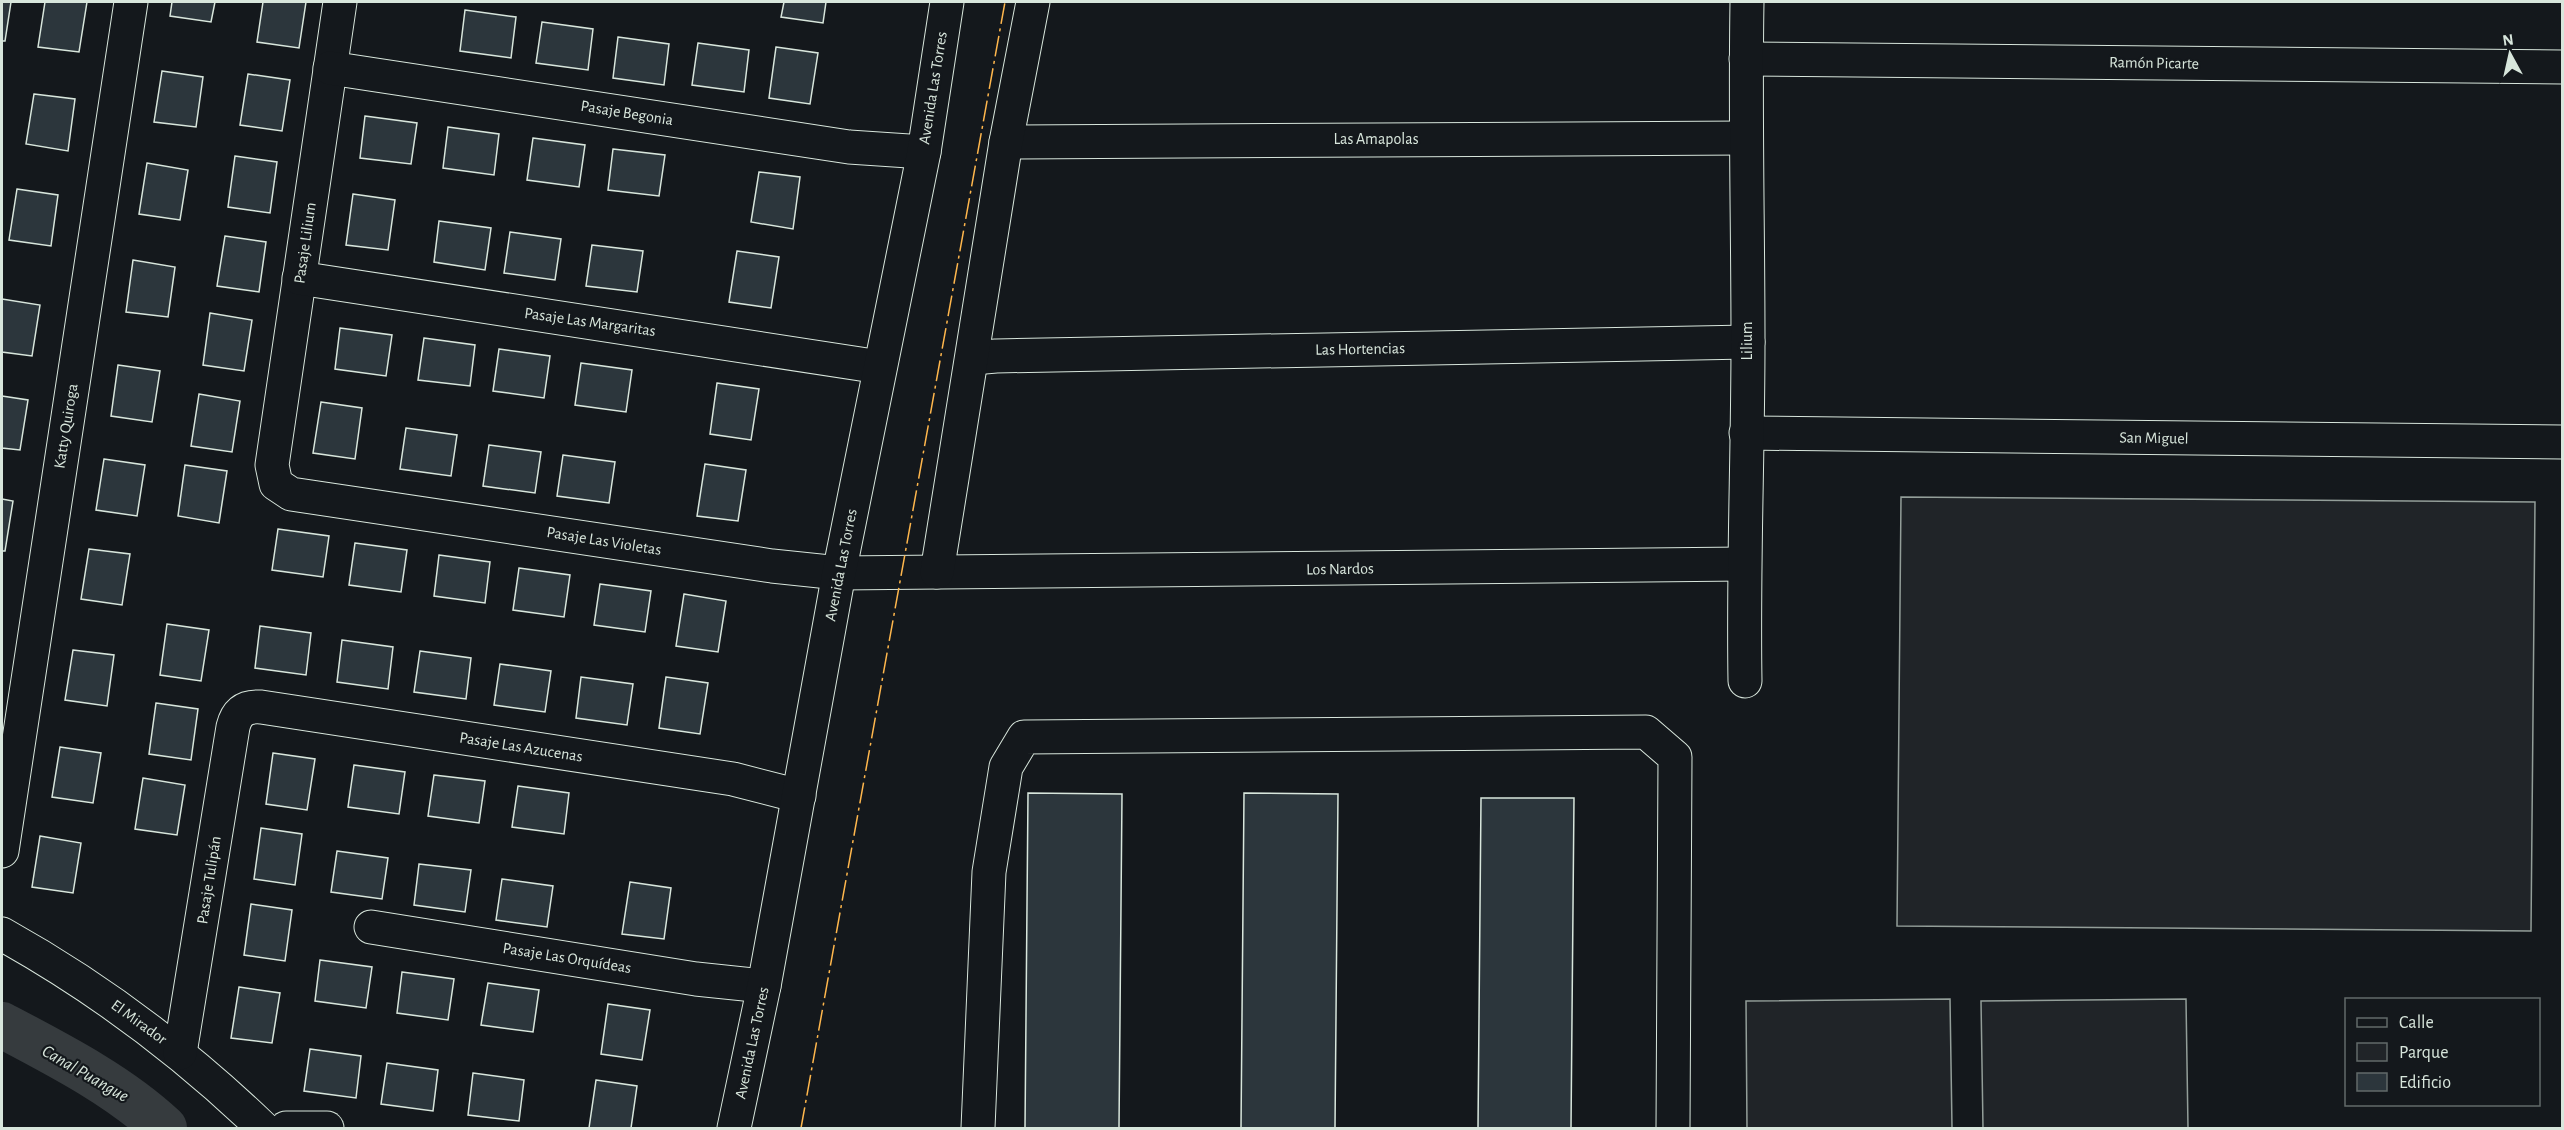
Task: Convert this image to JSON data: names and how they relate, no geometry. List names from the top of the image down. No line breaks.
{"streets":{"street":["Ramón Picarte","Avenida Las Torres","Pasaje Begonia","Las Amapolas","Pasaje Lilium","Pasaje Las Margaritas","Lilium","Las Hortencias","Katty Quiroga","San Miguel","Pasaje Las Violetas","Los Nardos","Pasaje Las Azucenas","Pasaje Tulipán","Pasaje Las Orquídeas","El Mirador"]},"crossings":[["Ramón Picarte","Lilium"],["Avenida Las Torres","Pasaje Begonia"],["Avenida Las Torres","Pasaje Las Margaritas"],["Avenida Las Torres","Pasaje Las Violetas"],["Avenida Las Torres","Pasaje Las Azucenas"],["Avenida Las Torres","Pasaje Las Orquídeas"],["Pasaje Begonia","Pasaje Lilium"],["Las Amapolas","Lilium"],["Pasaje Lilium","Pasaje Las Margaritas"],["Pasaje Lilium","Pasaje Las Violetas"],["Lilium","Las Hortencias"],["Lilium","San Miguel"],["Lilium","Los Nardos"],["Pasaje Las Violetas","Los Nardos"],["Pasaje Las Azucenas","Pasaje Tulipán"],["Pasaje Tulipán","El Mirador"]],"water":["Canal Puangue"],"legend":["Calle","Parque","Edificio"],"north":"top"}
